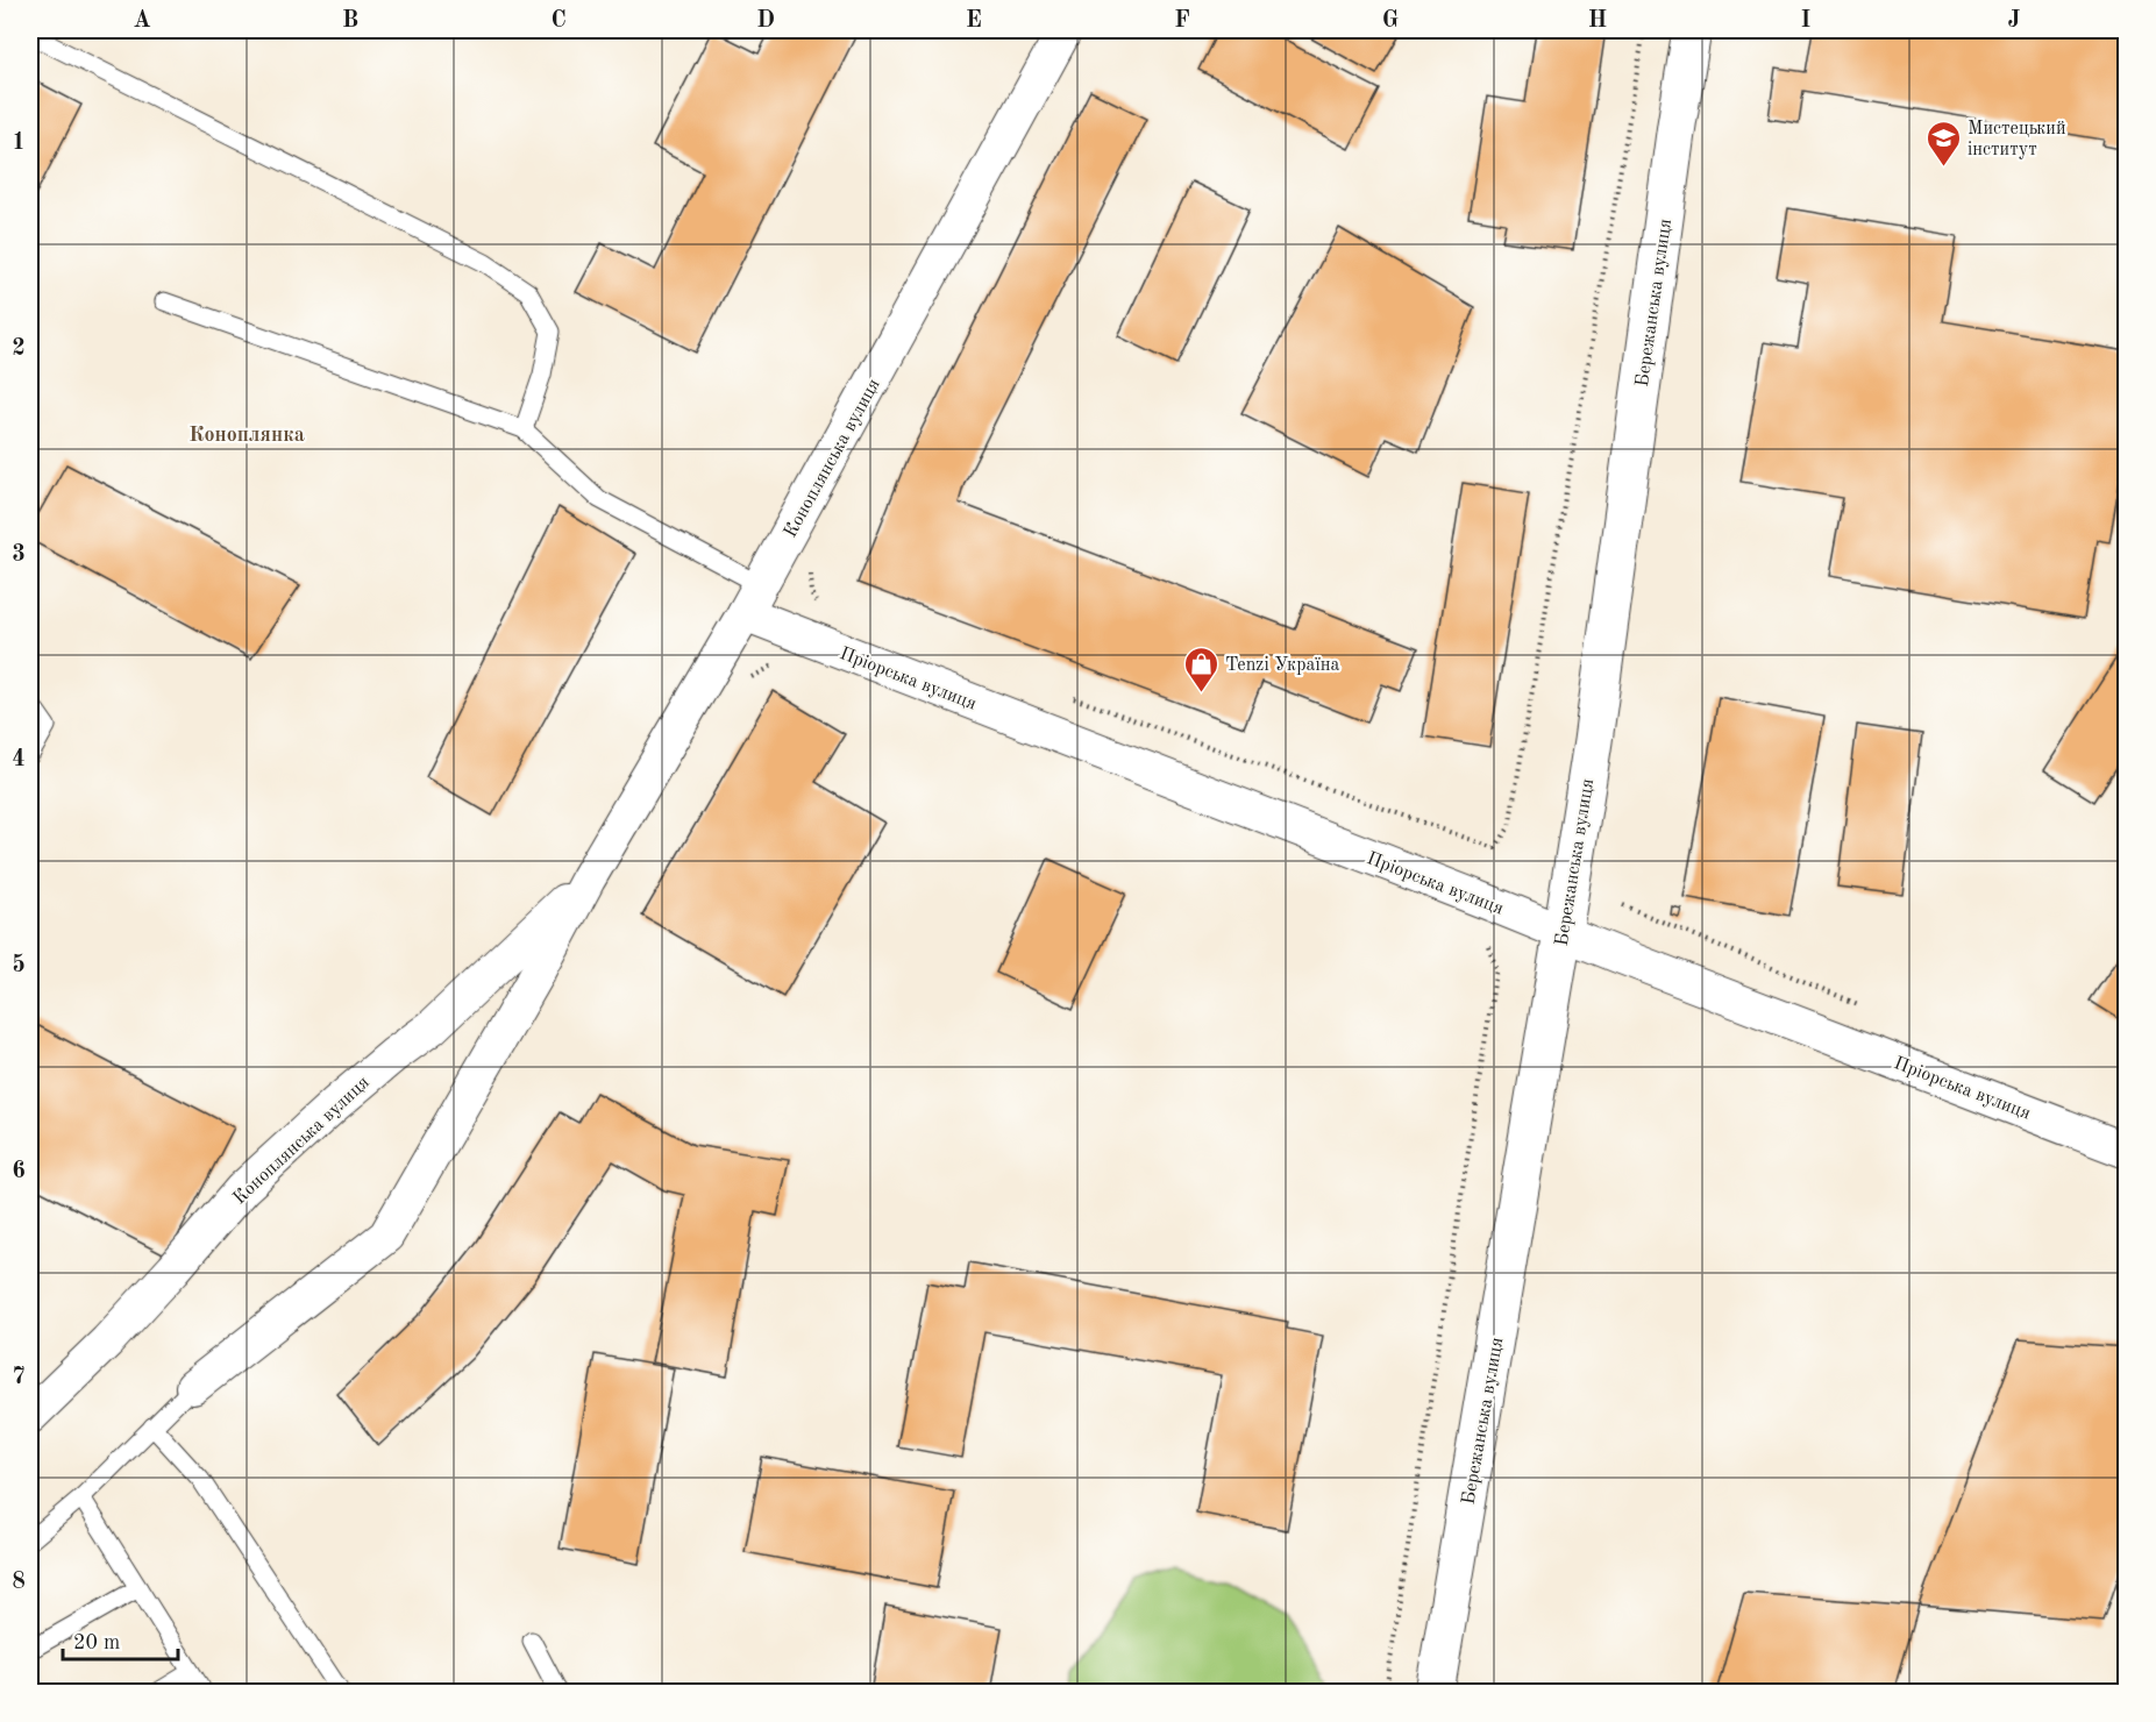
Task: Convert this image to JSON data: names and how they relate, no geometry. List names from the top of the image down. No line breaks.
{"streets":{"street":["Бережанська вулиця","Коноплянська вулиця","Пріорська вулиця"]},"crossings":[["Бережанська вулиця","Пріорська вулиця"],["Коноплянська вулиця","Пріорська вулиця"]],"districts":["Коноплянка"],"places":{"school or university":["Мистецький інститут"],"shop":["Tenzi Україна"]},"scale_bar":"20 m","grid":{"columns":["A","B","C","D","E","F","G","H","I","J"],"rows":["1","2","3","4","5","6","7","8"]}}
